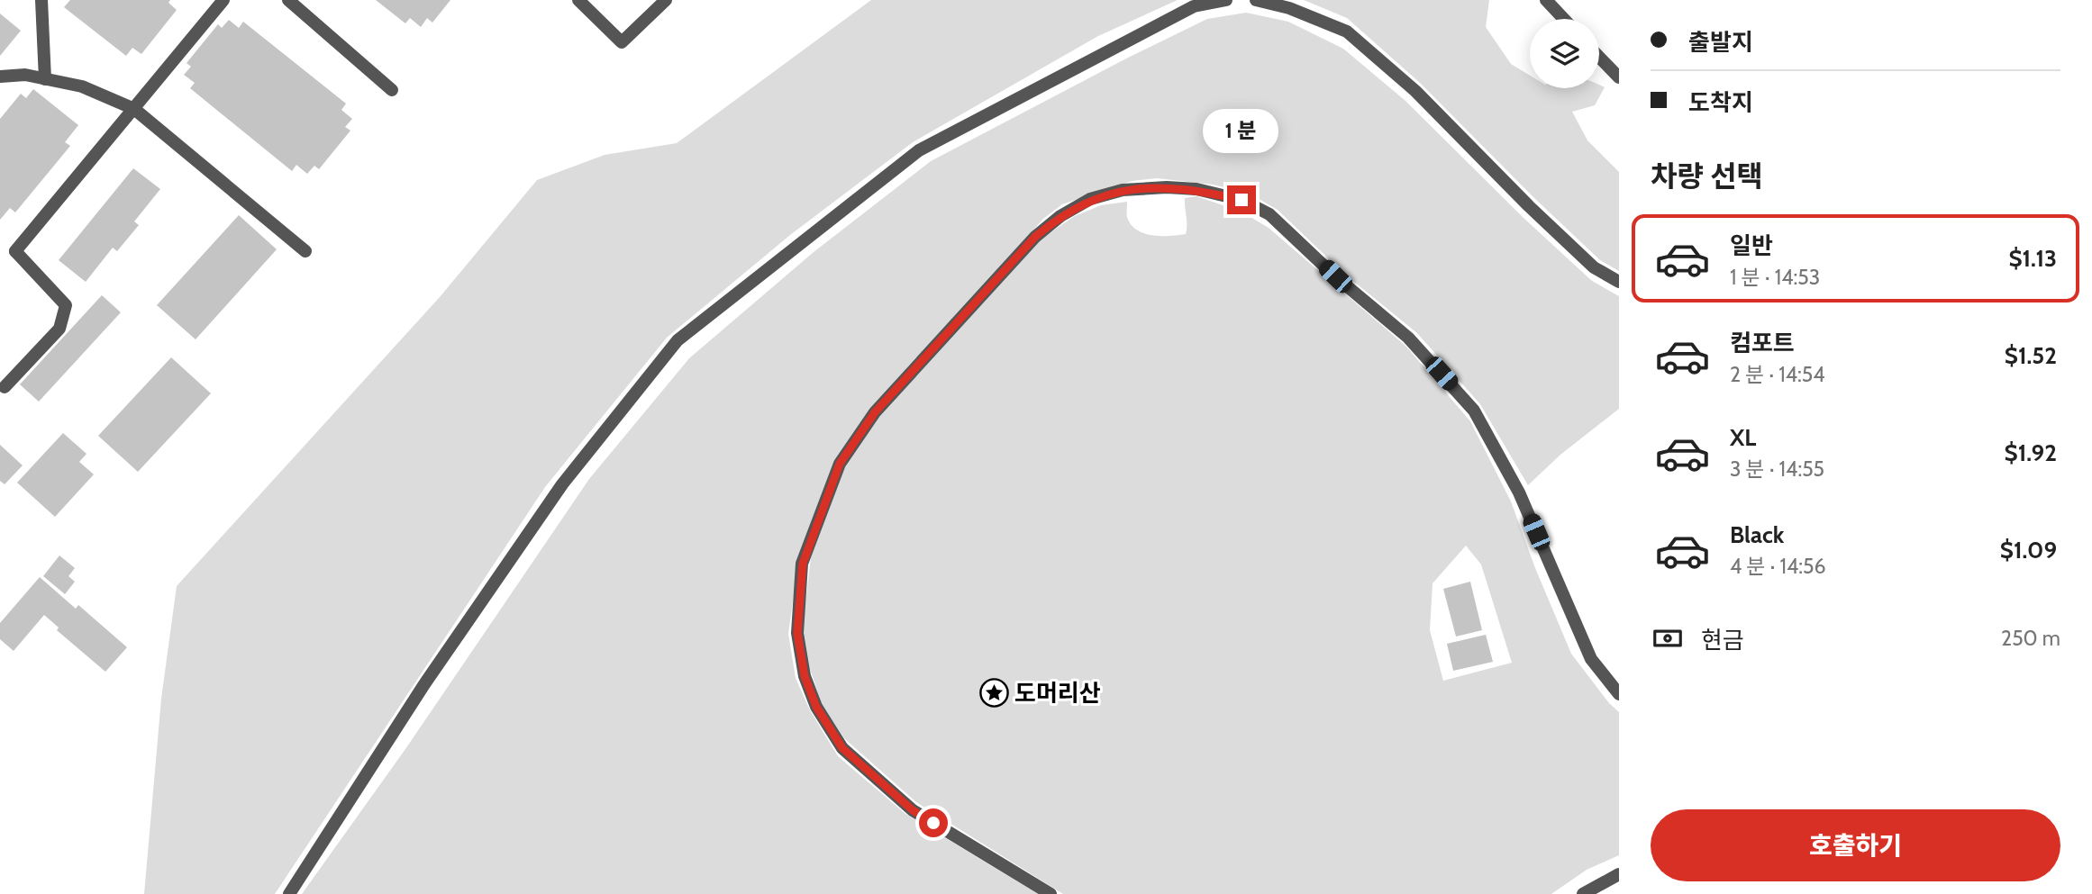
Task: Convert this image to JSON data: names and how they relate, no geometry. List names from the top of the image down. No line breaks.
{"places":{"place":["도머리산"]},"page":{"banner":["출발지","도착지"],"bubble":"1 분","heading":"차량 선택","list":[{"name":"일반","note":"1 분 · 14:53","value":"$1.13"},{"name":"컴포트","note":"2 분 · 14:54","value":"$1.52"},{"name":"XL","note":"3 분 · 14:55","value":"$1.92"},{"name":"Black","note":"4 분 · 14:56","value":"$1.09"}],"pay":["현금","250 m"],"buttons":"호출하기"}}
